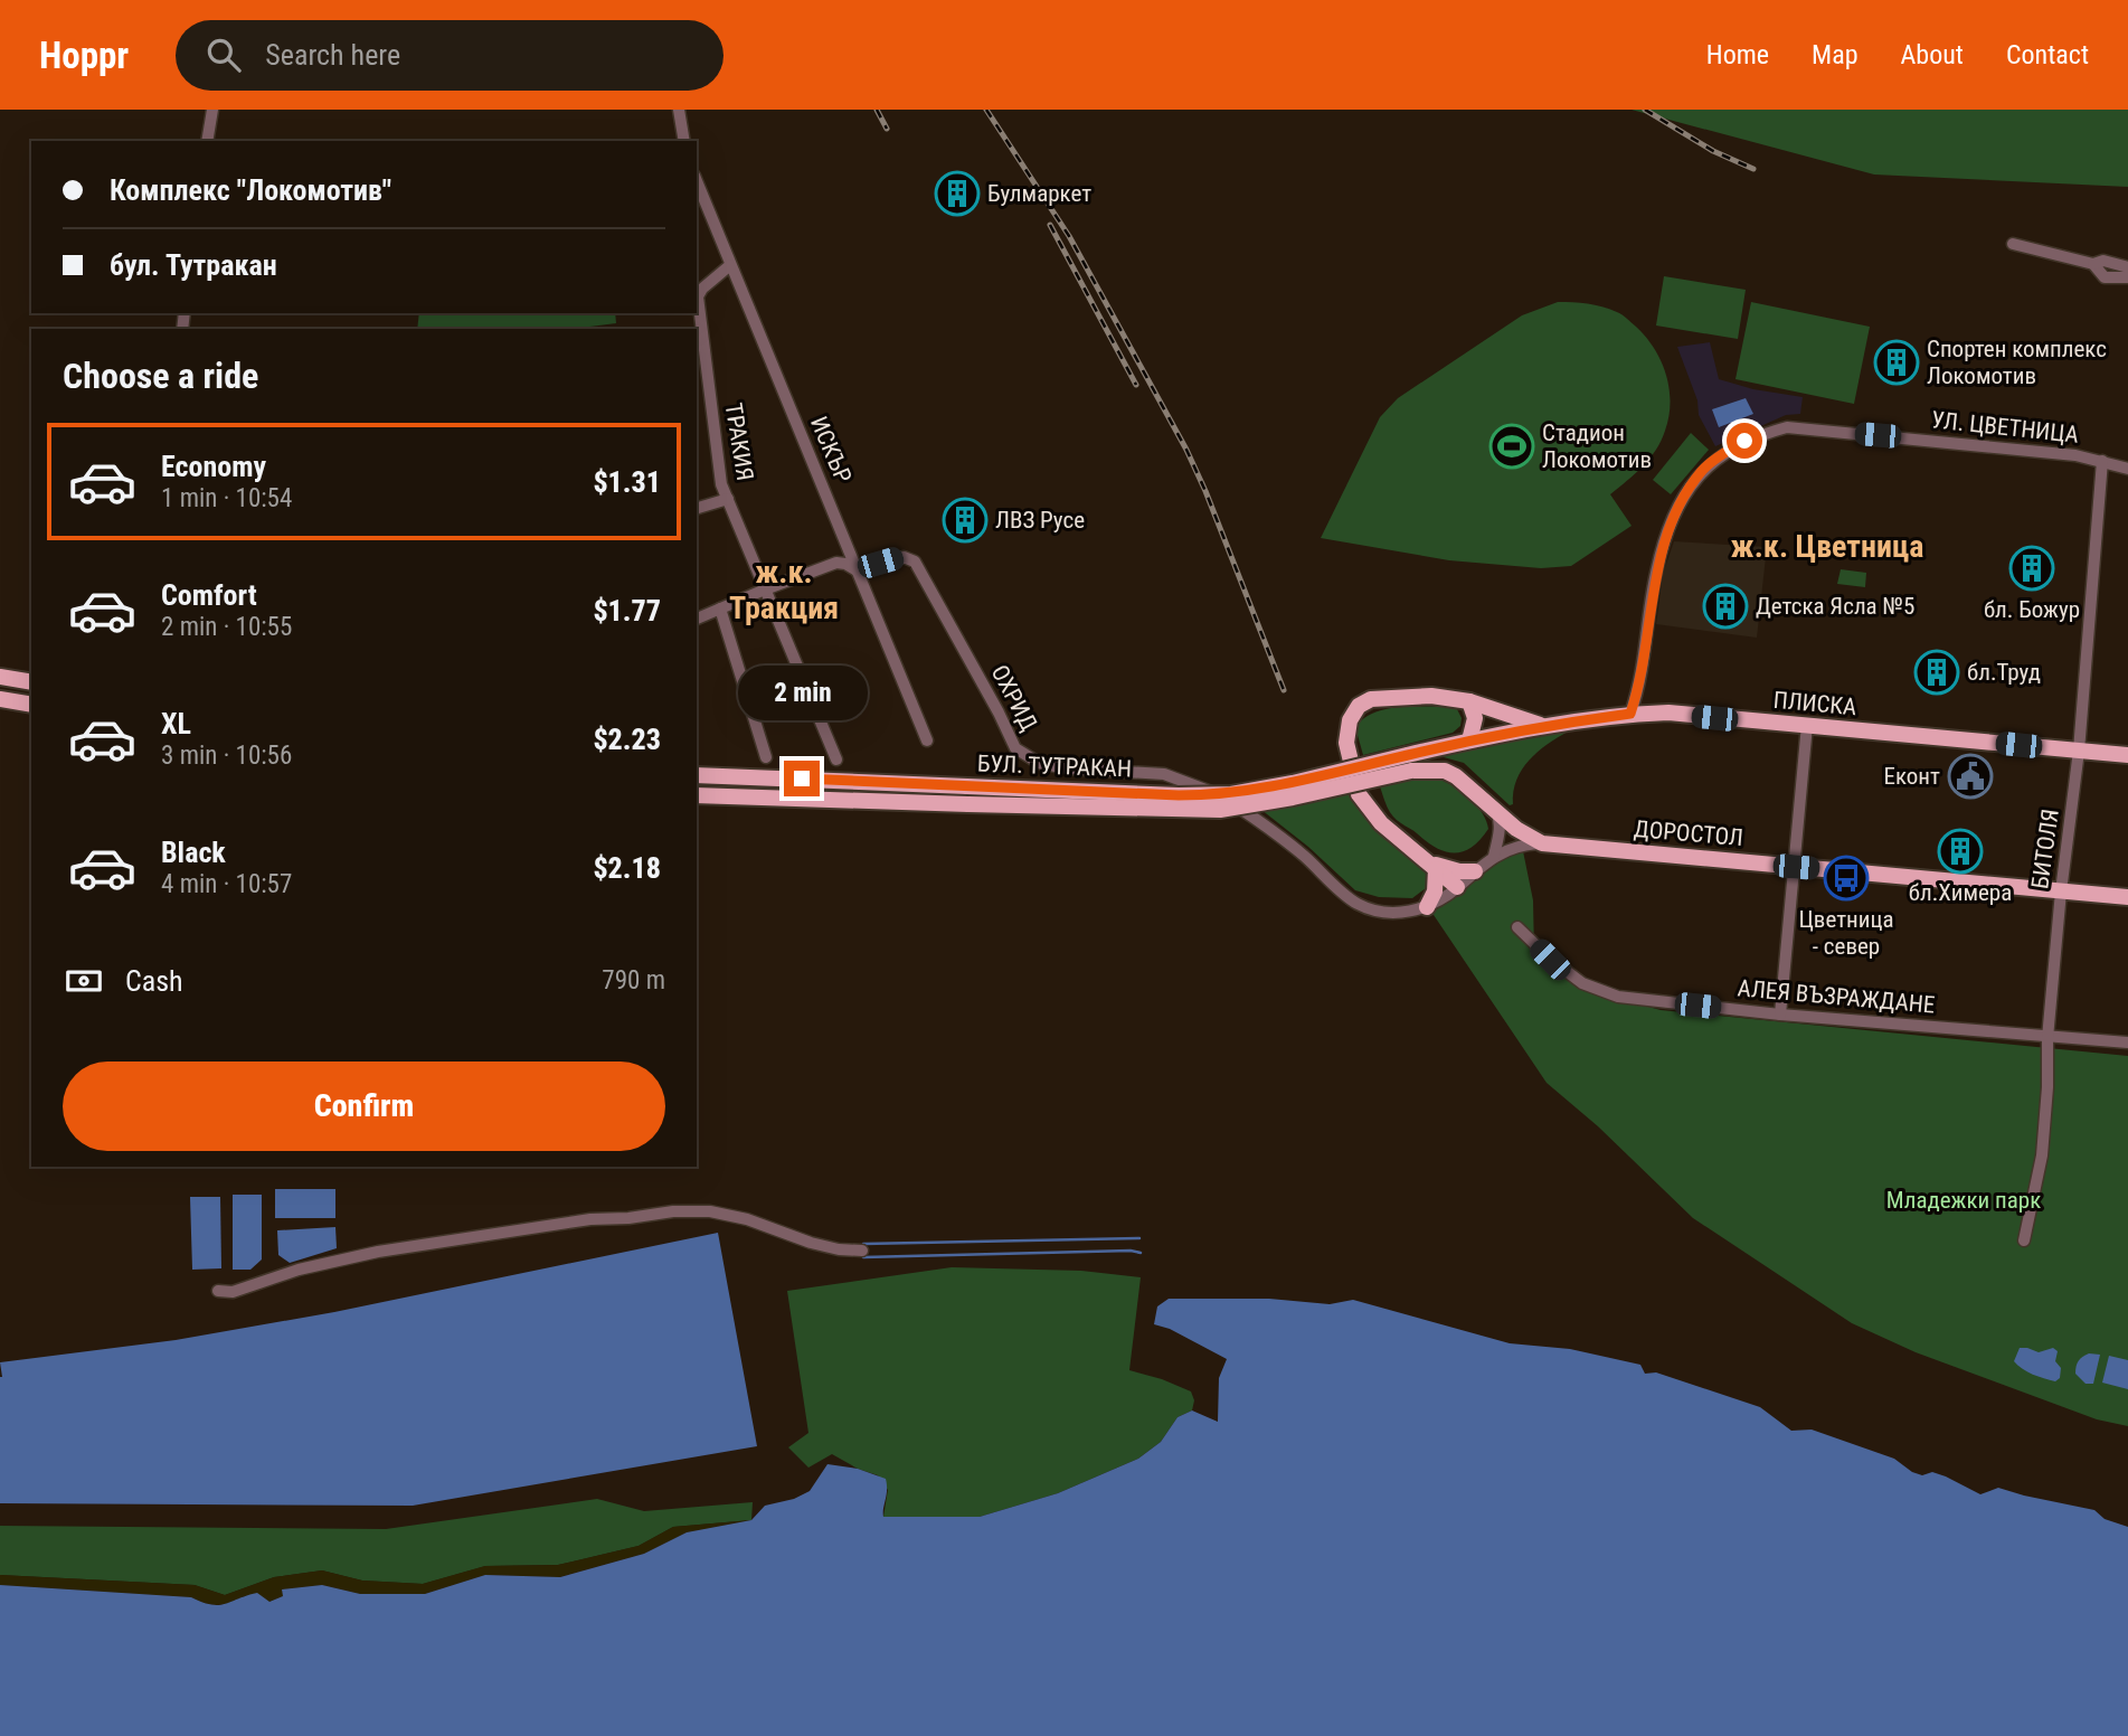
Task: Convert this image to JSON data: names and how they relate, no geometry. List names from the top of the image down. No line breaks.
{"streets":{"main road":["ПЛИСКА","БУЛ. ТУТРАКАН","ДОРОСТОЛ"],"street":["УЛ. ЦВЕТНИЦА","ТРАКИЯ","ИСКЪР","ОХРИД","БИТОЛЯ","АЛЕЯ ВЪЗРАЖДАНЕ"]},"crossings":[["УЛ. ЦВЕТНИЦА","ПЛИСКА"],["УЛ. ЦВЕТНИЦА","БИТОЛЯ"],["ТРАКИЯ","ИСКЪР"],["ИСКЪР","ОХРИД"],["ПЛИСКА","БУЛ. ТУТРАКАН"],["ПЛИСКА","ДОРОСТОЛ"],["ПЛИСКА","БИТОЛЯ"],["БУЛ. ТУТРАКАН","ДОРОСТОЛ"],["ДОРОСТОЛ","БИТОЛЯ"],["БИТОЛЯ","АЛЕЯ ВЪЗРАЖДАНЕ"]],"districts":["ж.к. Цветница","ж.к. Тракция"],"parks":["Младежки парк"],"places":{"building":["Булмаркет","Спортен комплекс Локомотив","ЛВЗ Русе","бл. Божур","Детска Ясла №5","бл.Труд","бл.Химера"],"sports":["Стадион Локомотив"],"public building":["Еконт"],"bus stop":["Цветница - север"]},"page":{"header":"Hoppr","search":"Search here","nav":["Home","Map","About","Contact"],"banner":["Комплекс \"Локомотив\"","бул. Тутракан"],"heading":"Choose a ride","list":[{"name":"Economy","note":"1 min · 10:54","value":"$1.31"},{"name":"Comfort","note":"2 min · 10:55","value":"$1.77"},{"name":"XL","note":"3 min · 10:56","value":"$2.23"},{"name":"Black","note":"4 min · 10:57","value":"$2.18"}],"bubble":"2 min","pay":["Cash","790 m"],"buttons":"Confirm"}}
